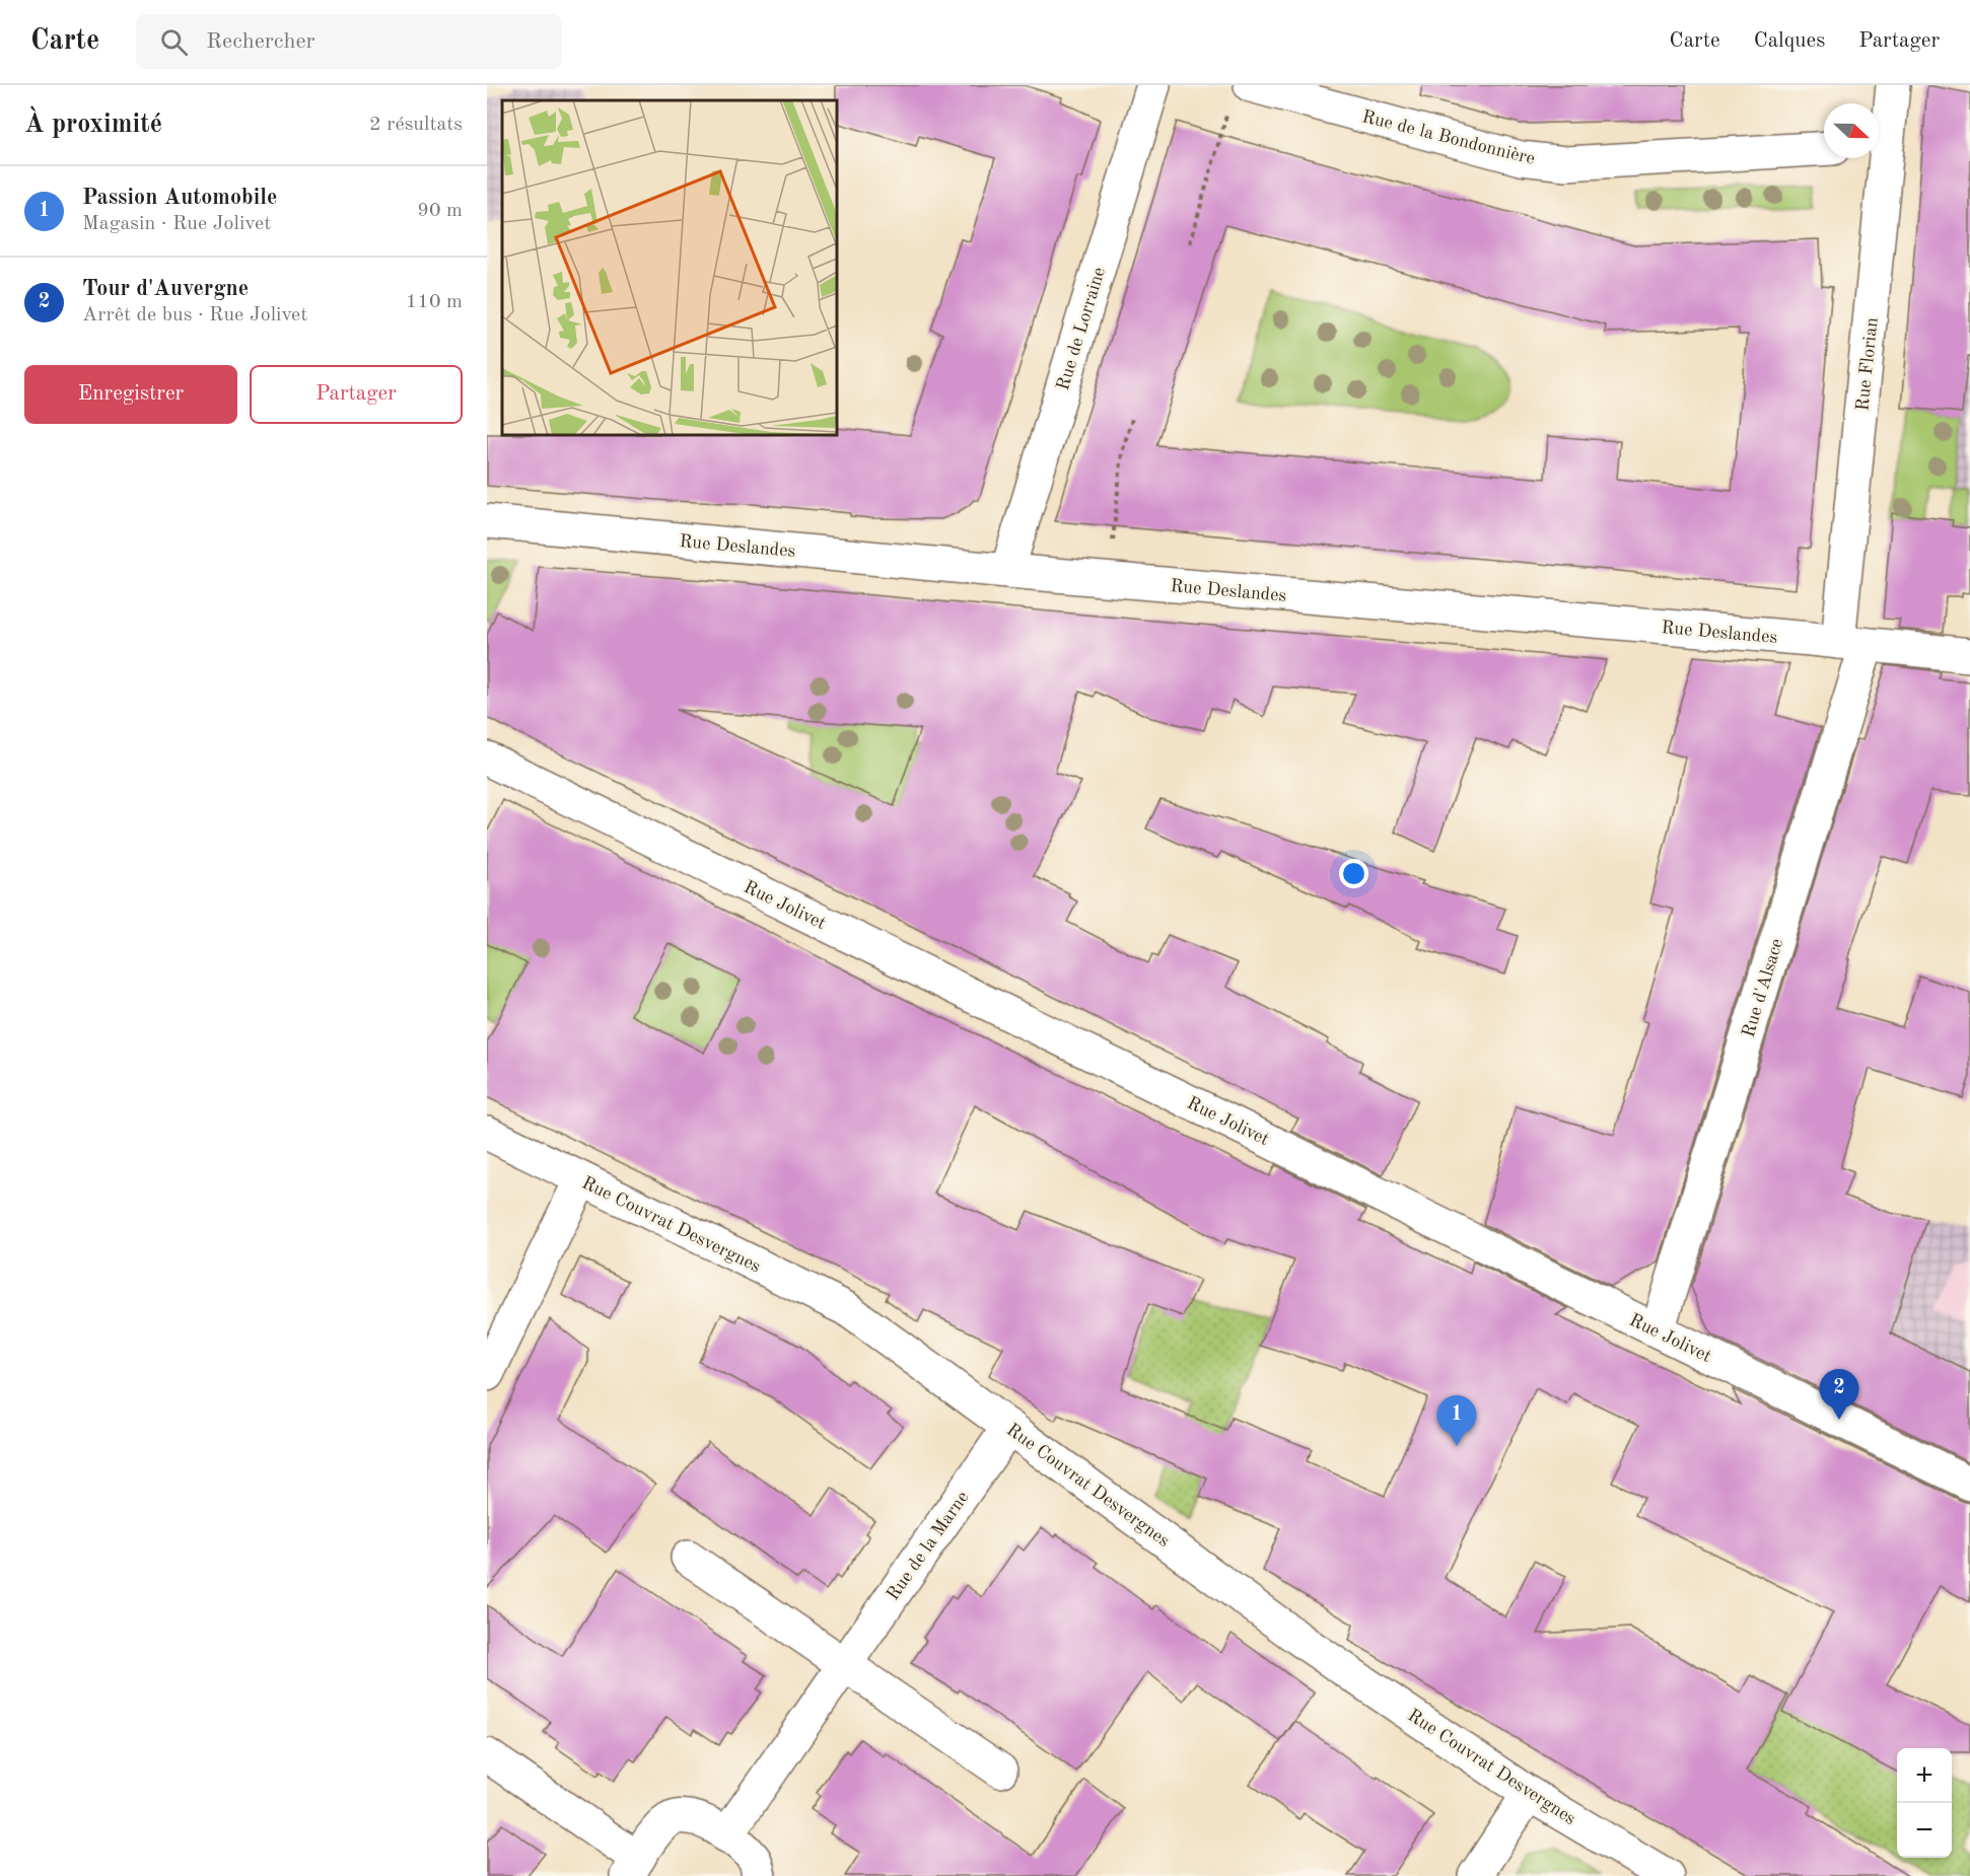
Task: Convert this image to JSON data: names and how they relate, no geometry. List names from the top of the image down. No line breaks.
{"streets":{"street":["Rue de la Bondonnière","Rue de Lorraine","Rue Florian","Rue Deslandes","Rue Jolivet","Rue d'Alsace","Rue Couvrat Desvergnes","Rue de la Marne"]},"crossings":[["Rue de Lorraine","Rue Deslandes"],["Rue Florian","Rue Deslandes"],["Rue Florian","Rue d'Alsace"],["Rue Deslandes","Rue d'Alsace"],["Rue Jolivet","Rue d'Alsace"],["Rue Couvrat Desvergnes","Rue de la Marne"]],"north":"right","page":{"header":"Carte","search":"Rechercher","nav":["Carte","Calques","Partager"],"heading":["À proximité","2 résultats"],"list":[{"mark":"1","name":"Passion Automobile","note":"Magasin · Rue Jolivet","value":"90 m"},{"mark":"2","name":"Tour d'Auvergne","note":"Arrêt de bus · Rue Jolivet","value":"110 m"}],"buttons":["Enregistrer","Partager"],"pins":["2","1"],"map_buttons":["+","−"]}}
